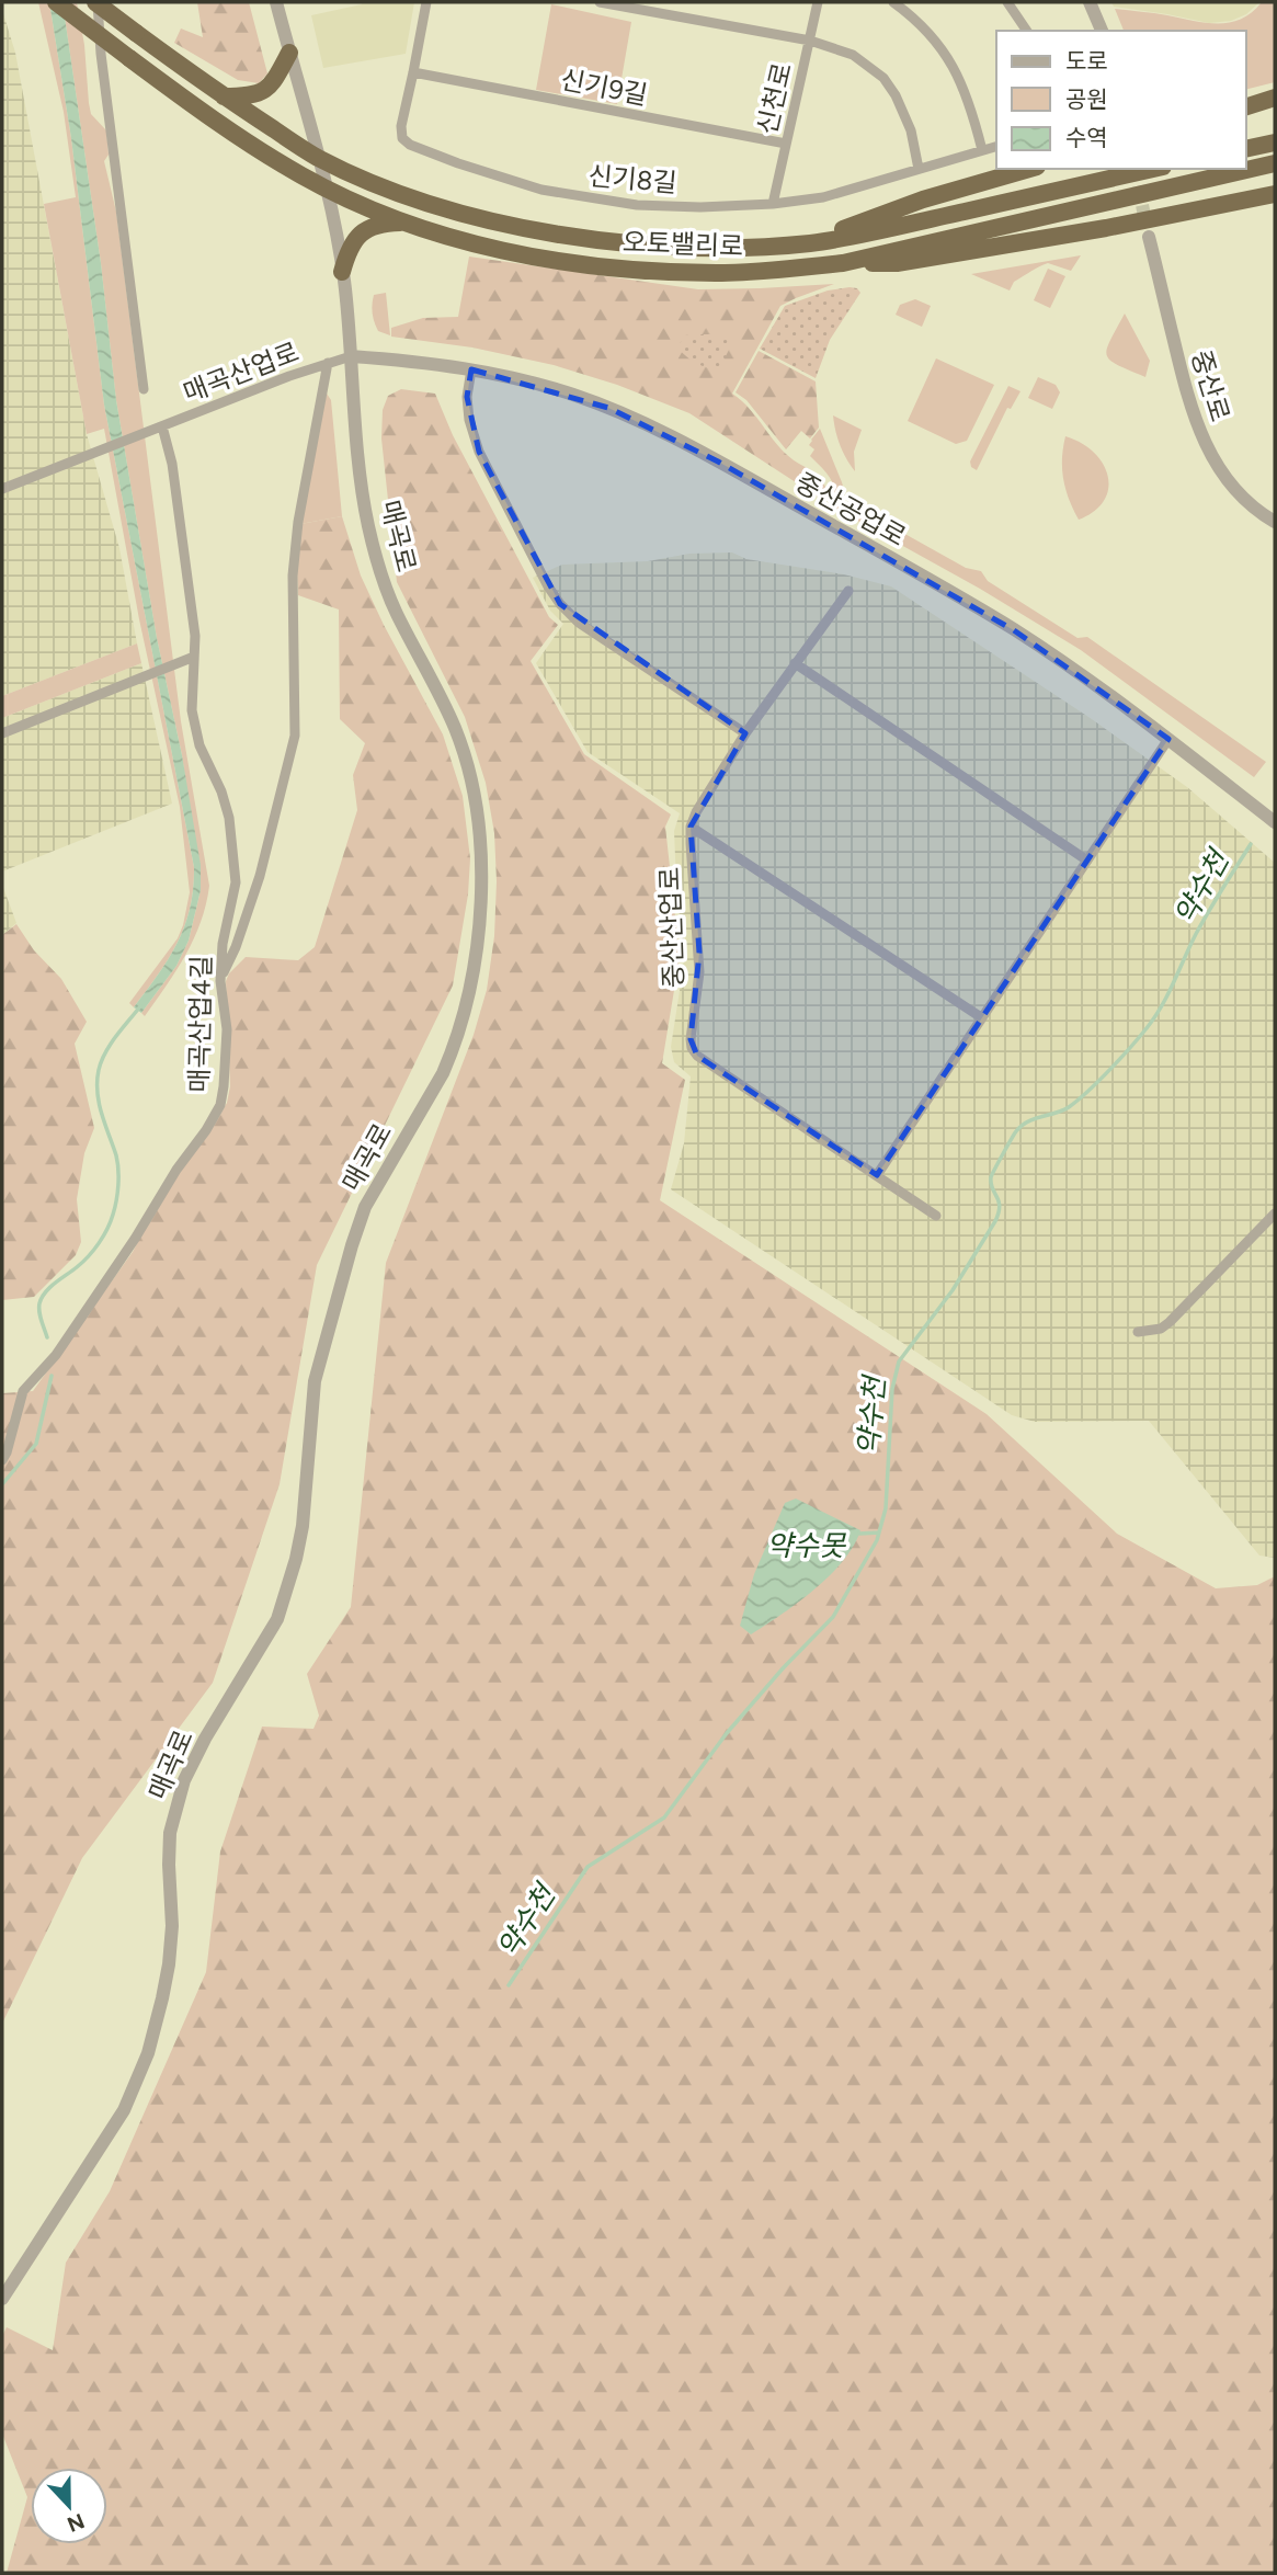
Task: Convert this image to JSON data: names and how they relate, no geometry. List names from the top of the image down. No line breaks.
{"streets":{"highway":["오토밸리로"],"street":["신기9길","신천로","신기8길","매곡산업로","중산로","중산공업로","매곡로","중산산업로","매곡산업4길"]},"crossings":[["신기9길","신천로"],["신기9길","신기8길"],["신천로","신기8길"],["오토밸리로","매곡로"],["매곡산업로","중산공업로"],["매곡산업로","매곡로"],["매곡산업로","매곡산업4길"],["중산공업로","매곡로"]],"water":["약수천","약수못"],"legend":["도로","공원","수역"],"north":"bottom"}
